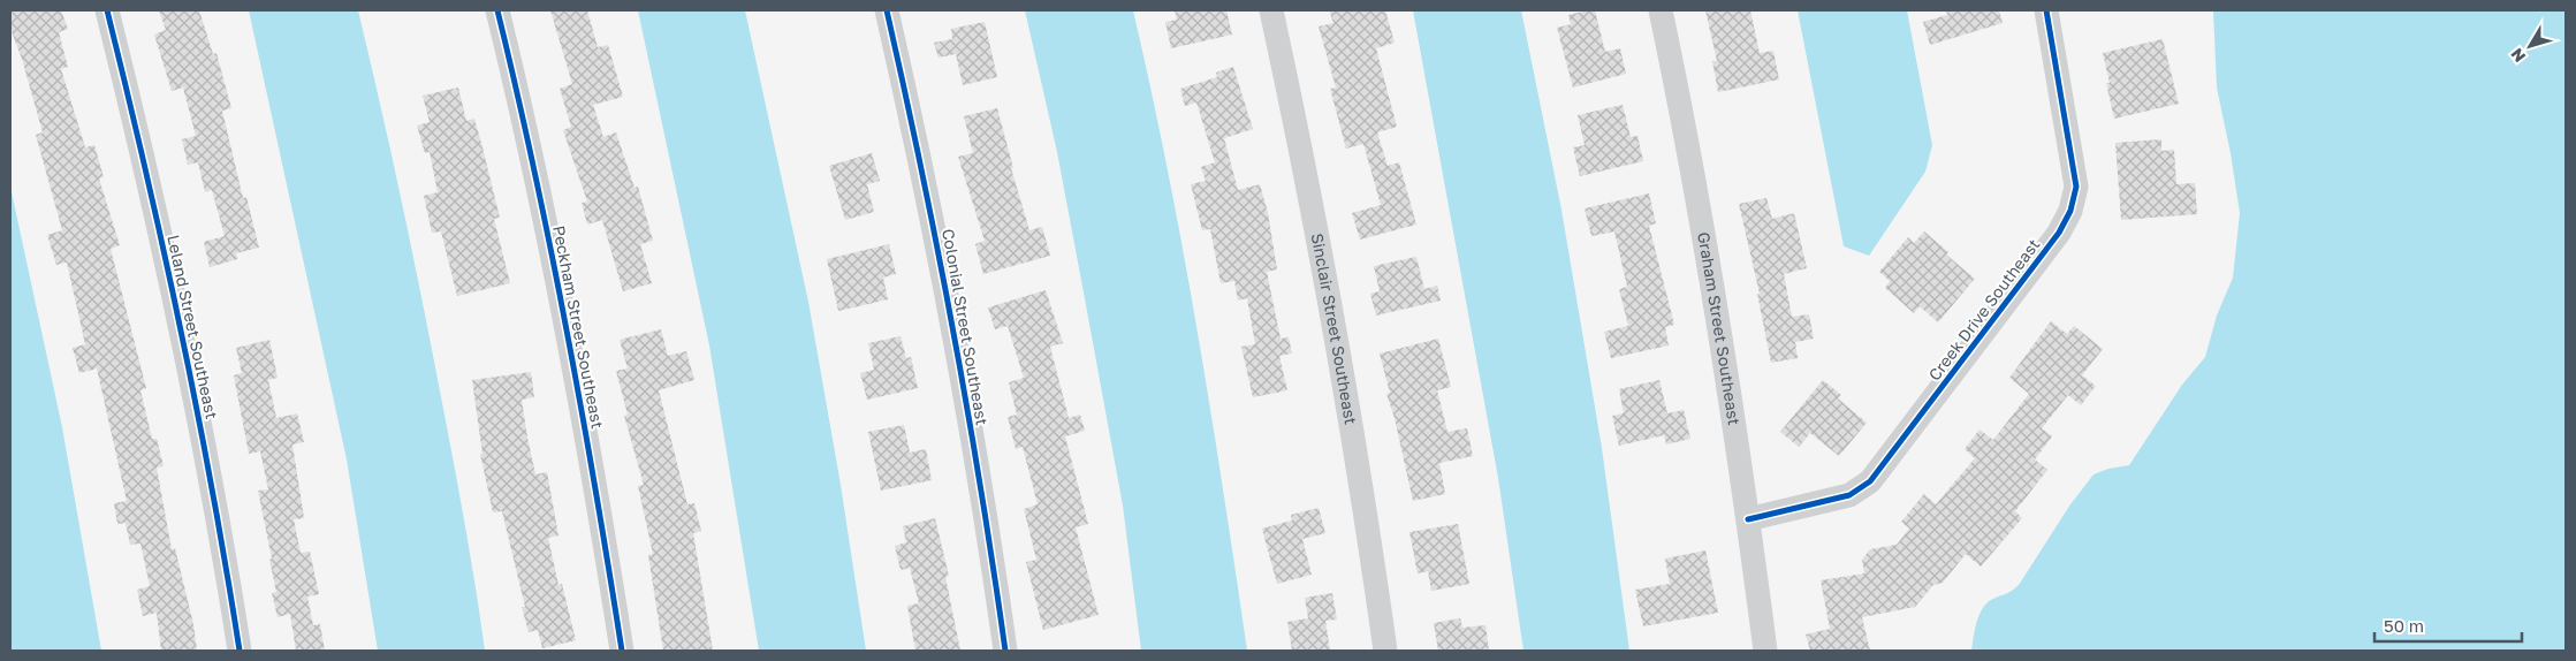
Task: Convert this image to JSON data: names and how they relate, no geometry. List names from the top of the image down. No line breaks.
{"streets":{"street":["Creek Drive Southeast","Leland Street Southeast","Peckham Street Southeast","Colonial Street Southeast","Sinclair Street Southeast","Graham Street Southeast"]},"crossings":[["Creek Drive Southeast","Graham Street Southeast"]],"scale_bar":"50 m","north":"bottom left"}
